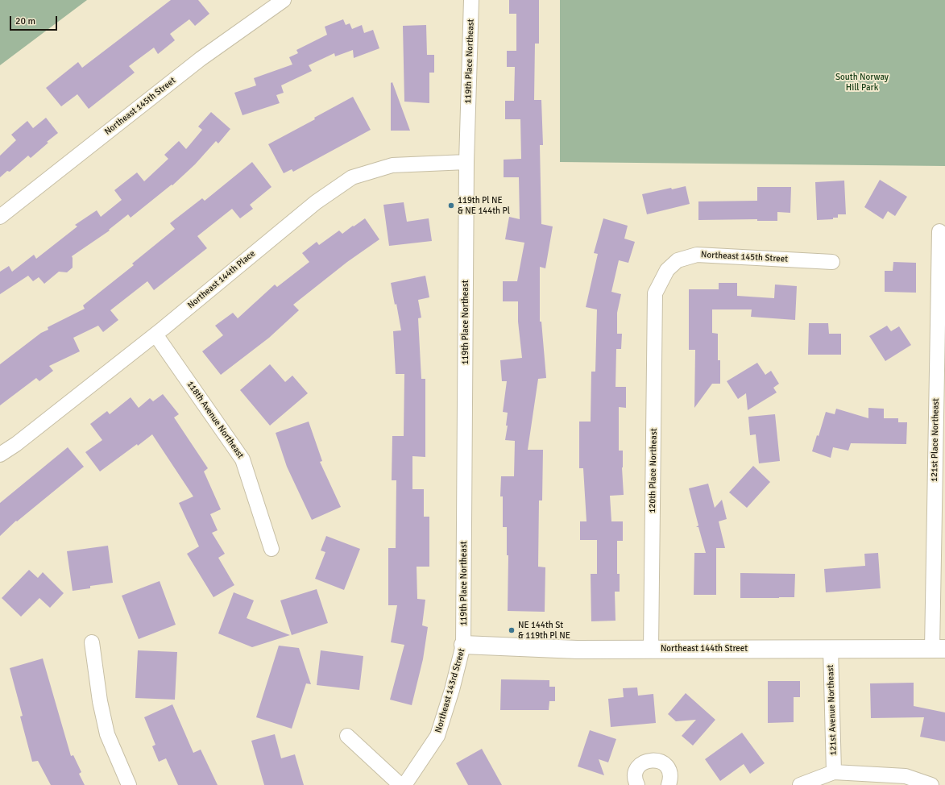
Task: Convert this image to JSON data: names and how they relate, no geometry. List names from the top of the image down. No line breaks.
{"streets":{"street":["119th Place Northeast","Northeast 145th Street","Northeast 144th Place","118th Avenue Northeast","121st Place Northeast","120th Place Northeast","Northeast 144th Street","Northeast 143rd Street","121st Avenue Northeast"]},"crossings":[["119th Place Northeast","Northeast 144th Place"],["119th Place Northeast","Northeast 144th Street"],["119th Place Northeast","Northeast 143rd Street"],["Northeast 145th Street","120th Place Northeast"],["Northeast 144th Place","118th Avenue Northeast"],["121st Place Northeast","Northeast 144th Street"],["120th Place Northeast","Northeast 144th Street"],["Northeast 144th Street","Northeast 143rd Street"],["Northeast 144th Street","121st Avenue Northeast"]],"parks":["South Norway Hill Park"],"places":["119th Pl NE & NE 144th Pl","NE 144th St & 119th Pl NE"],"scale_bar":"20 m"}
